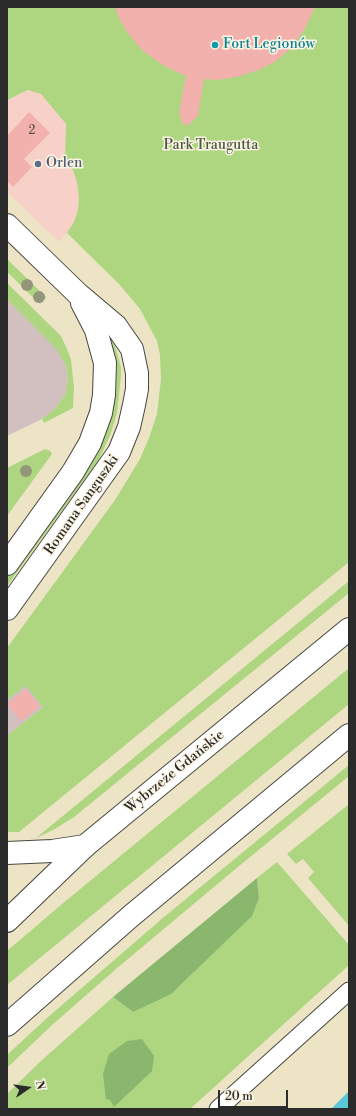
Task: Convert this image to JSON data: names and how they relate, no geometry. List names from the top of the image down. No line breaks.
{"streets":{"main road":["Romana Sanguszki","Wybrzeże Gdańskie"]},"parks":["Park Traugutta"],"places":["Fort Legionów","Orlen"],"house_numbers":["2"],"scale_bar":"20 m","north":"right"}
